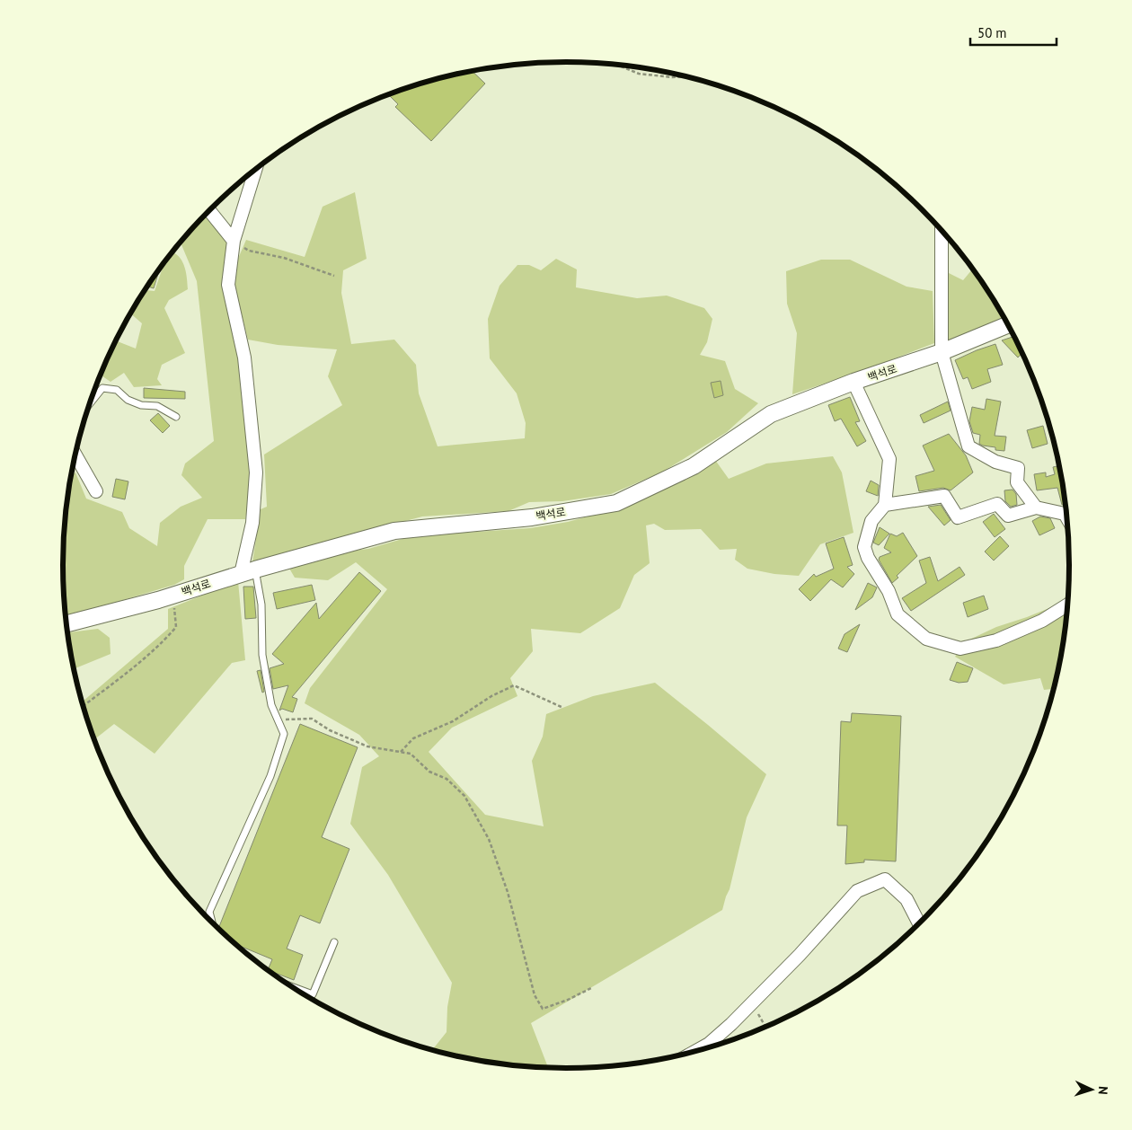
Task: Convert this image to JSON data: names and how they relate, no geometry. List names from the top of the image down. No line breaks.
{"streets":{"street":["백석로"]},"scale_bar":"50 m","north":"right"}
